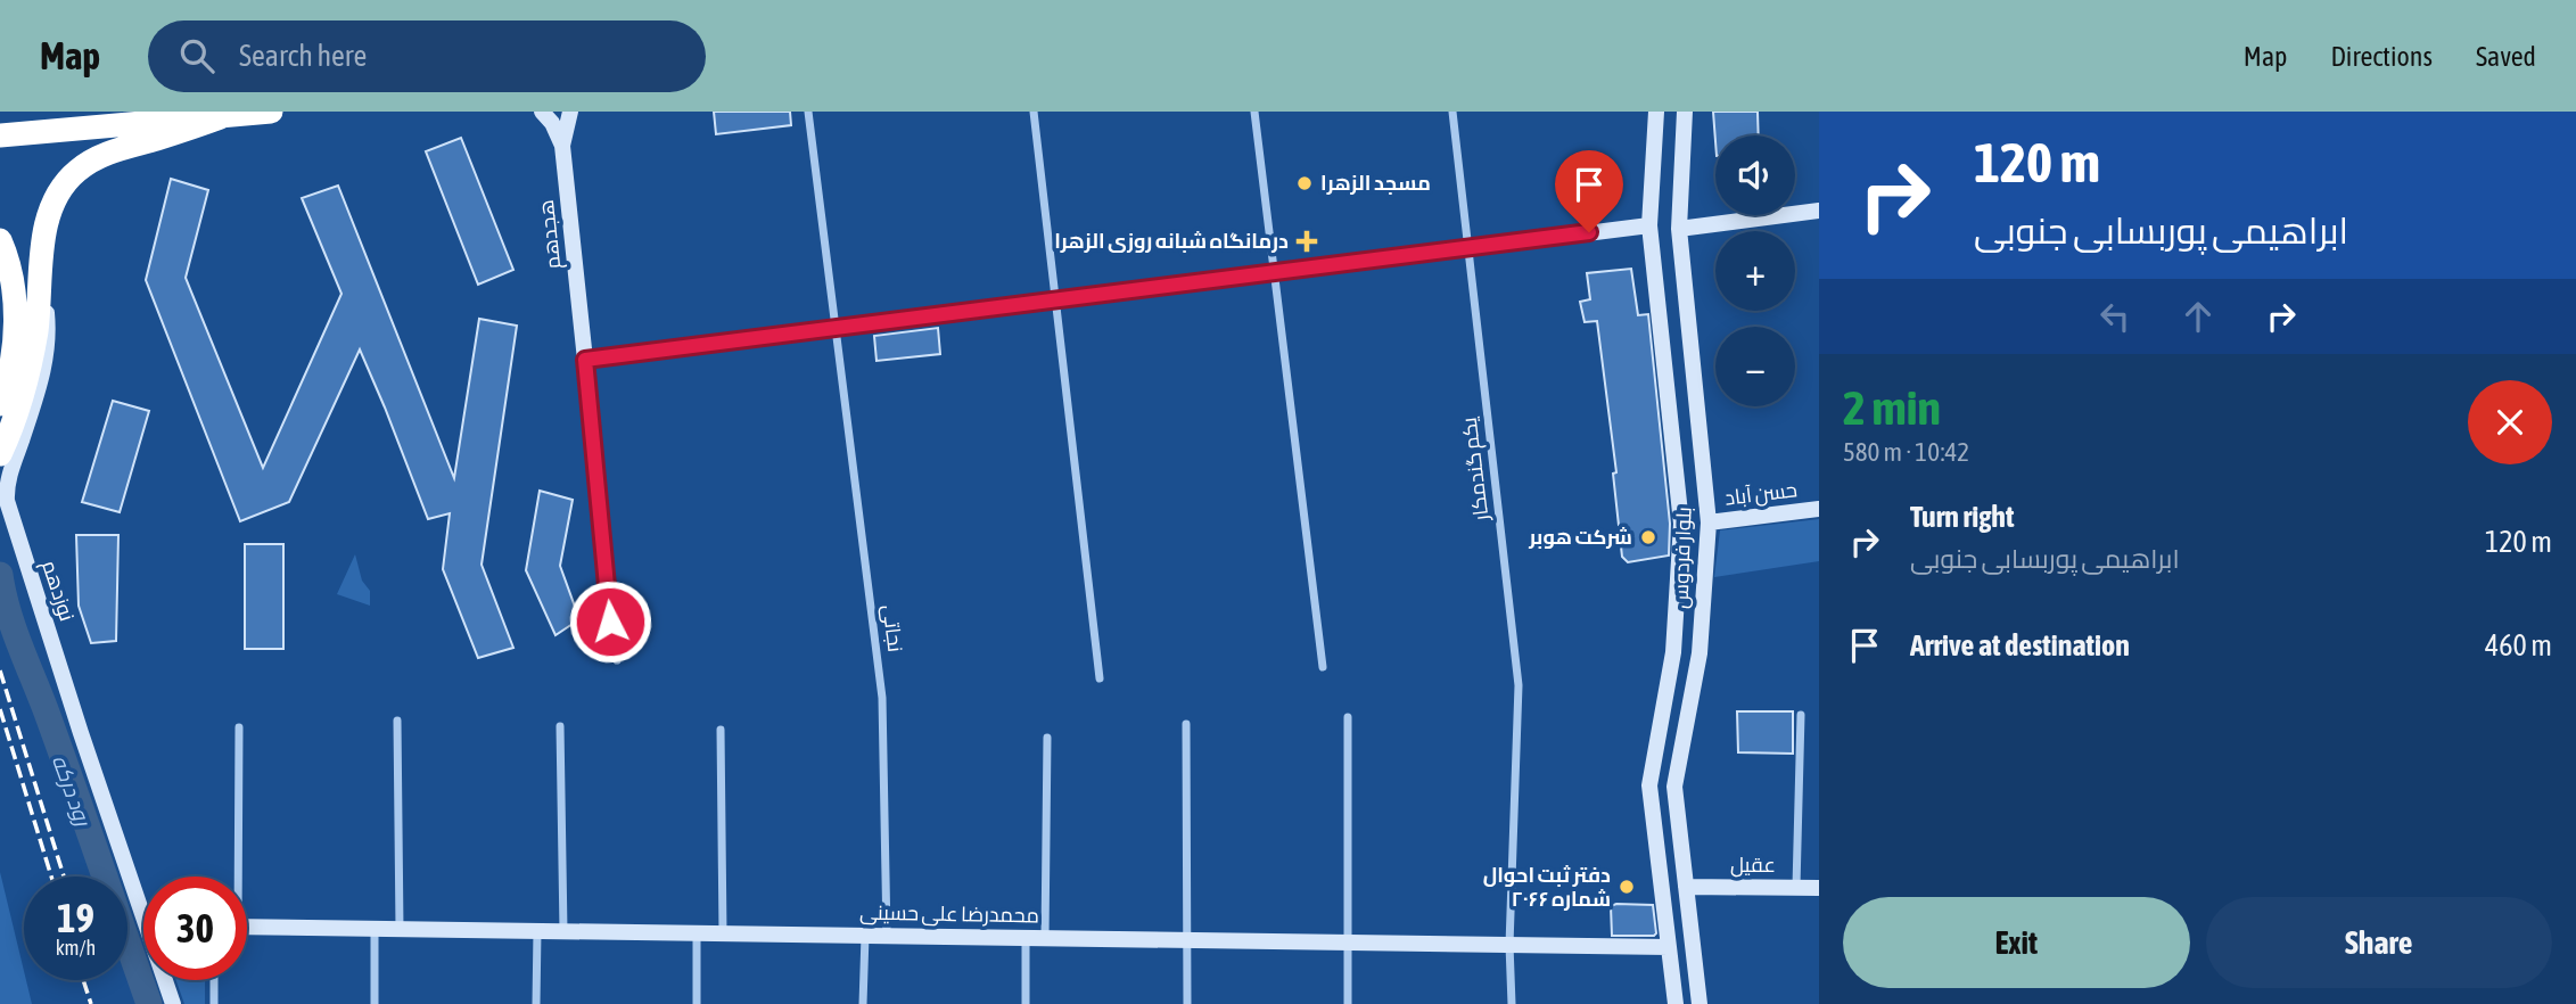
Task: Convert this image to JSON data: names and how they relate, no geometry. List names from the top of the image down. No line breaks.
{"streets":{"street":["هجدهم","یکم گندمکار","حسن آباد","بلوار فردوس","نوزدهم","نجاتی","عقیل","محمدرضا علی حسینی"]},"crossings":[["یکم گندمکار","محمدرضا علی حسینی"],["حسن آباد","بلوار فردوس"],["بلوار فردوس","عقیل"],["بلوار فردوس","محمدرضا علی حسینی"],["نجاتی","محمدرضا علی حسینی"]],"water":["رود درکه"],"places":{"other":["مسجد الزهرا","شرکت هوبر","دفتر ثبت احوال شماره ۲۰۶۶"],"health":["درمانگاه شبانه روزی الزهرا"]},"page":{"header":"Map","search":"Search here","nav":["Map","Directions","Saved"],"turn":["120 m","ابراهیمی پوربسابی جنوبی"],"map_buttons":["+","−"],"heading":["2 min","580 m · 10:42"],"list":[{"name":"Turn right","note":"ابراهیمی پوربسابی جنوبی","value":"120 m"},{"name":"Arrive at destination","value":"460 m"}],"speed":"19 km/h","limit":"30","buttons":["Exit","Share"]}}
